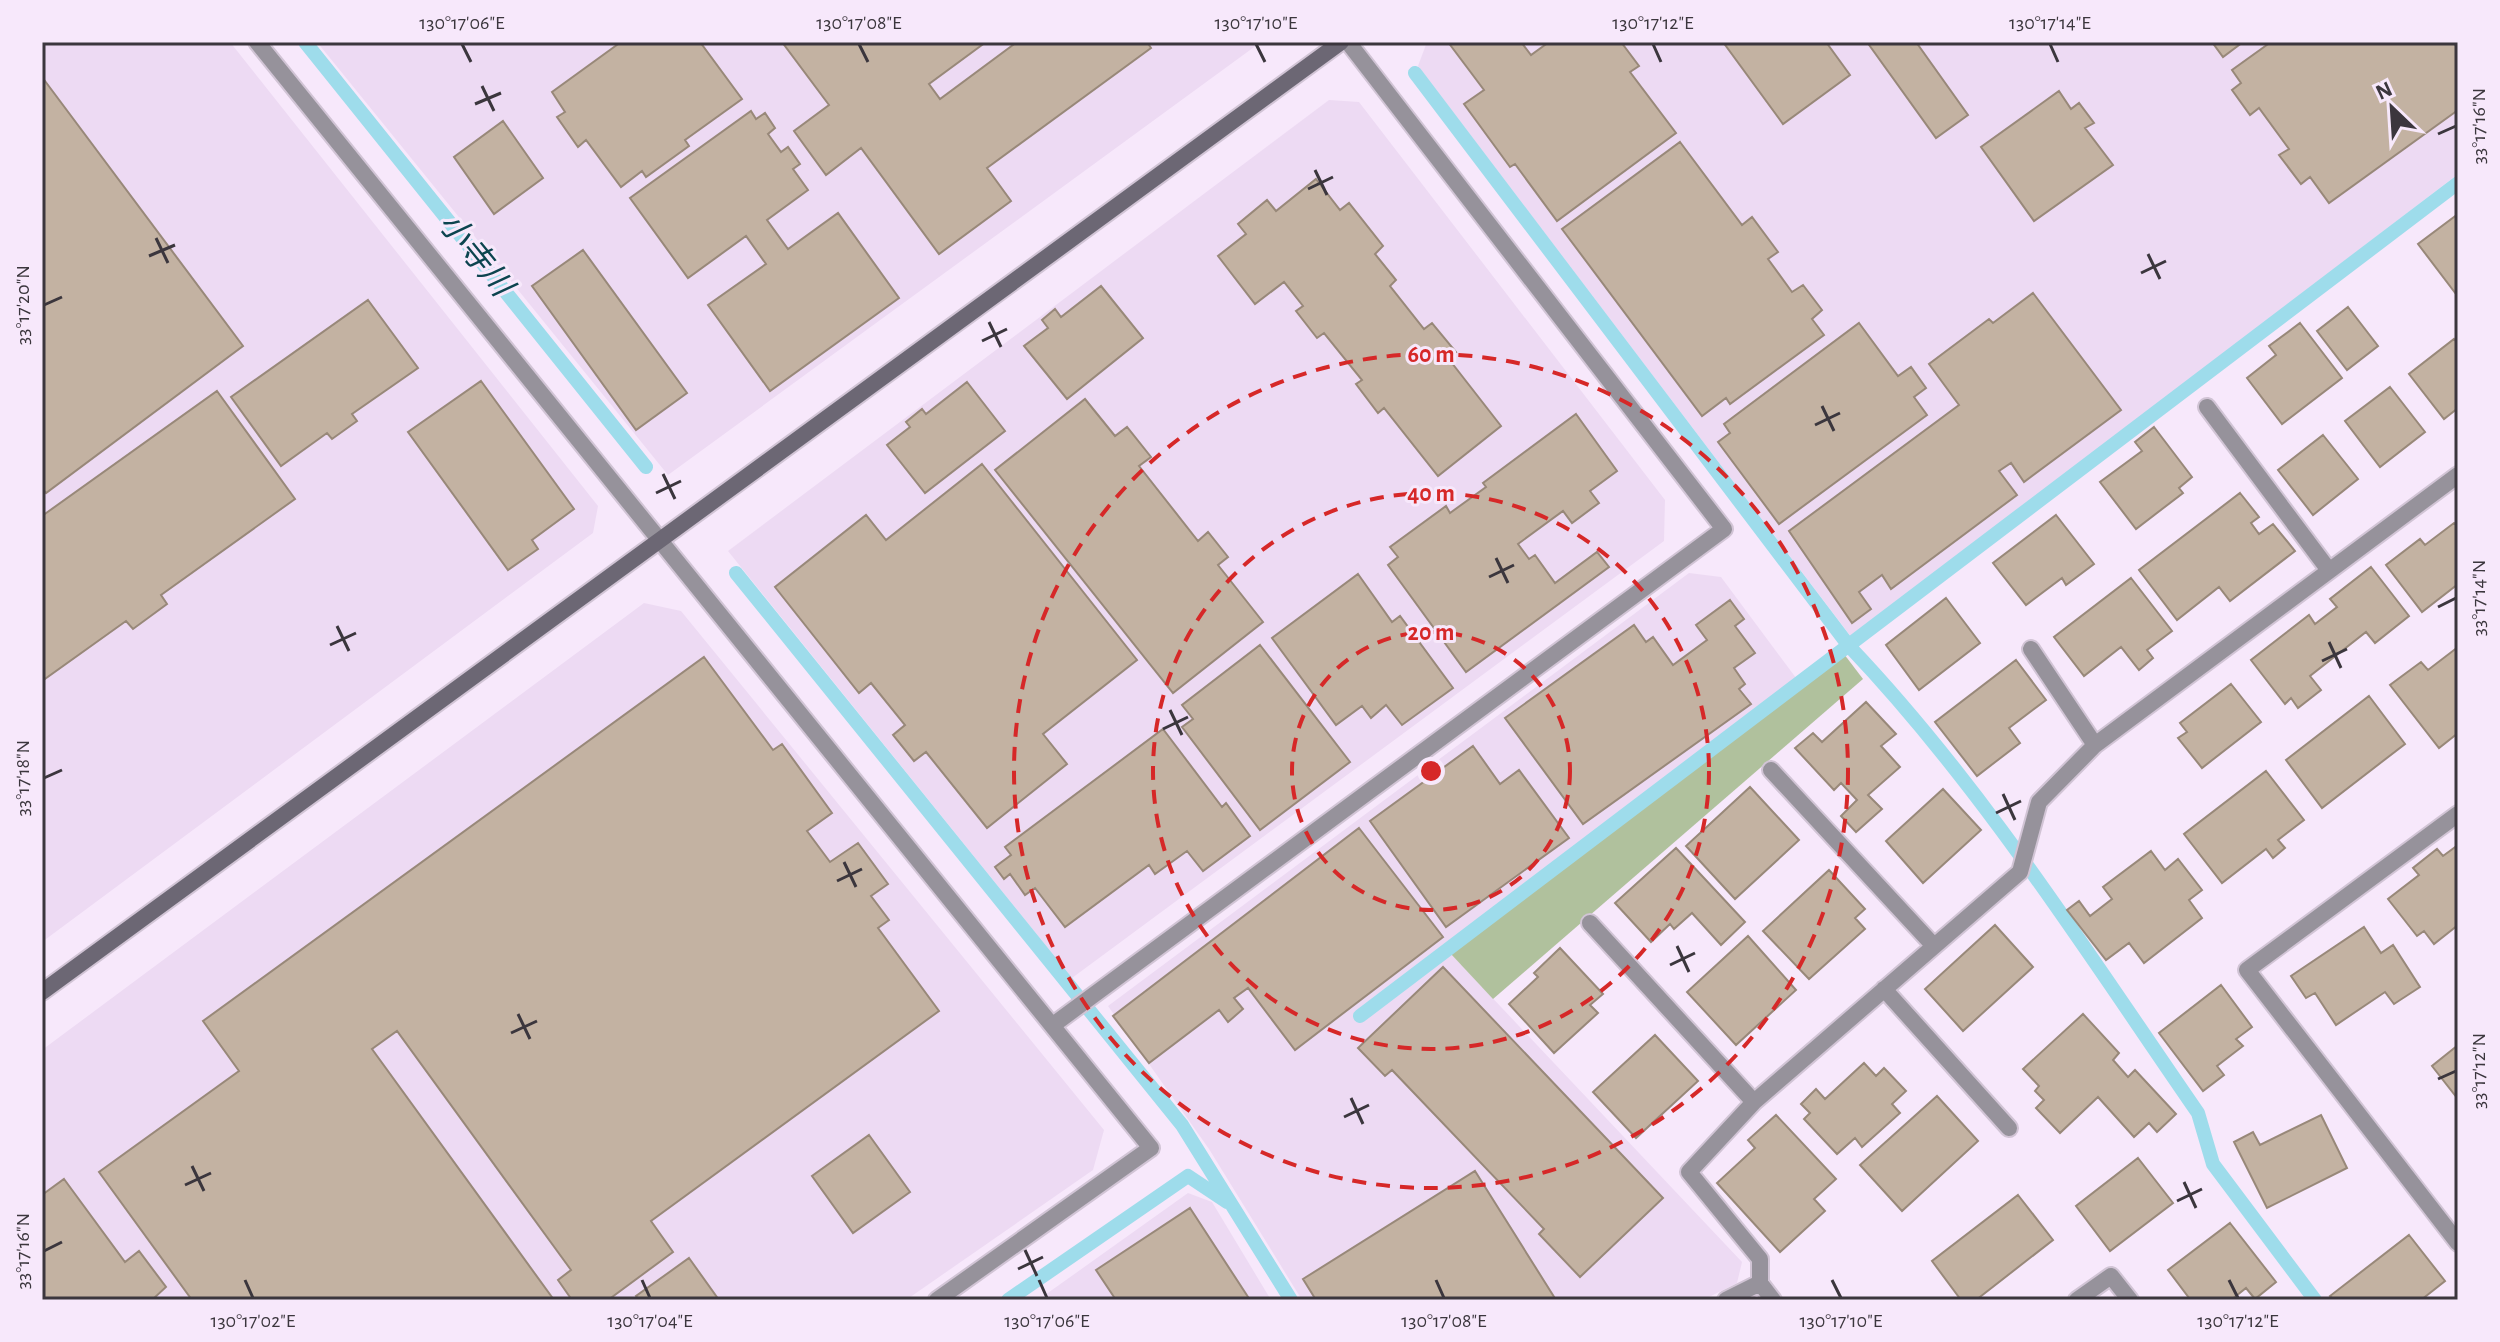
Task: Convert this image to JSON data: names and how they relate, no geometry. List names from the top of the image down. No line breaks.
{"water":["小寺川"],"north":"top left","coordinates":["130°17'06\"E","130°17'08\"E","130°17'10\"E","130°17'12\"E","130°17'14\"E","33°17'16\"N","33°17'20\"N","33°17'14\"N","33°17'18\"N","33°17'12\"N","130°17'02\"E","130°17'04\"E"],"rings":["60 m","40 m","20 m"]}
